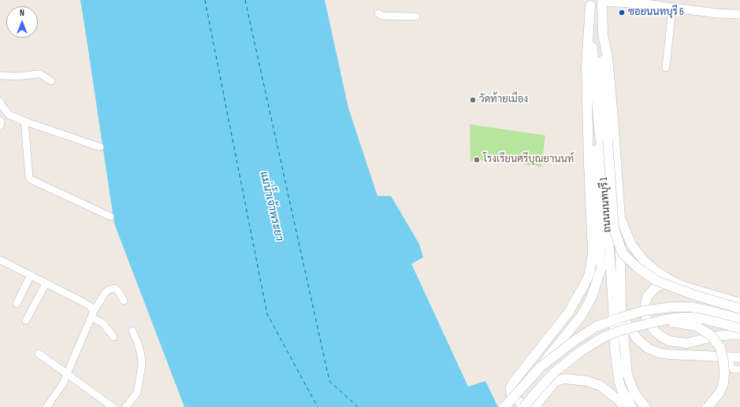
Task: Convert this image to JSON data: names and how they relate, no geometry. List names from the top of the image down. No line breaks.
{"streets":{"main road":["ถนนนนทบุรี 1"]},"water":["แม่น้ำเจ้าพระยา"],"places":["ซอยนนทบุรี 6","วัดท้ายเมือง","โรงเรียนศรีบุณยานนท์"],"north":"top"}
